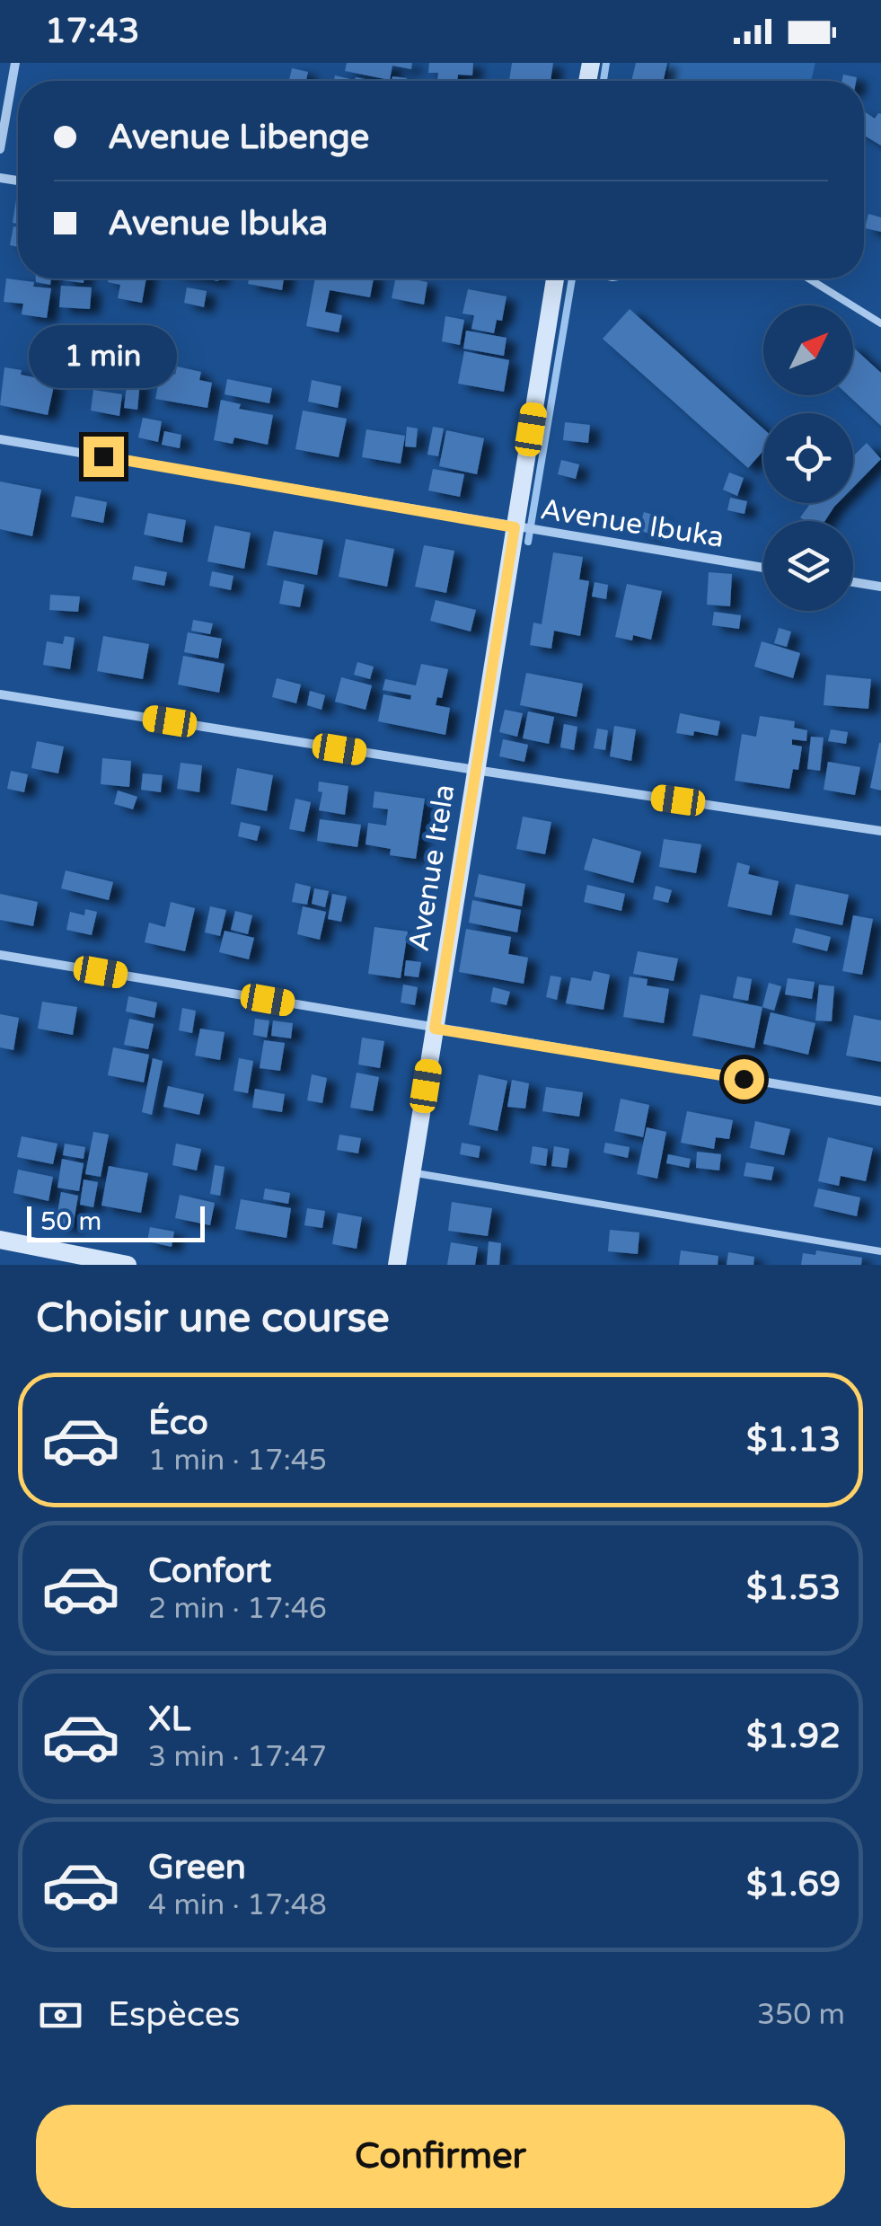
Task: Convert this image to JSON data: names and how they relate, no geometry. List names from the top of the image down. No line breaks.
{"streets":{"street":["Avenue Ibuka","Avenue Itela"]},"crossings":[["Avenue Ibuka","Avenue Itela"]],"scale_bar":"50 m","north":"top right","page":{"status":"17:43","banner":["Avenue Libenge","Avenue Ibuka"],"bubble":"1 min","scale":"50 m","heading":"Choisir une course","list":[{"name":"Éco","note":"1 min · 17:45","value":"$1.13"},{"name":"Confort","note":"2 min · 17:46","value":"$1.53"},{"name":"XL","note":"3 min · 17:47","value":"$1.92"},{"name":"Green","note":"4 min · 17:48","value":"$1.69"}],"pay":["Espèces","350 m"],"buttons":"Confirmer"}}
